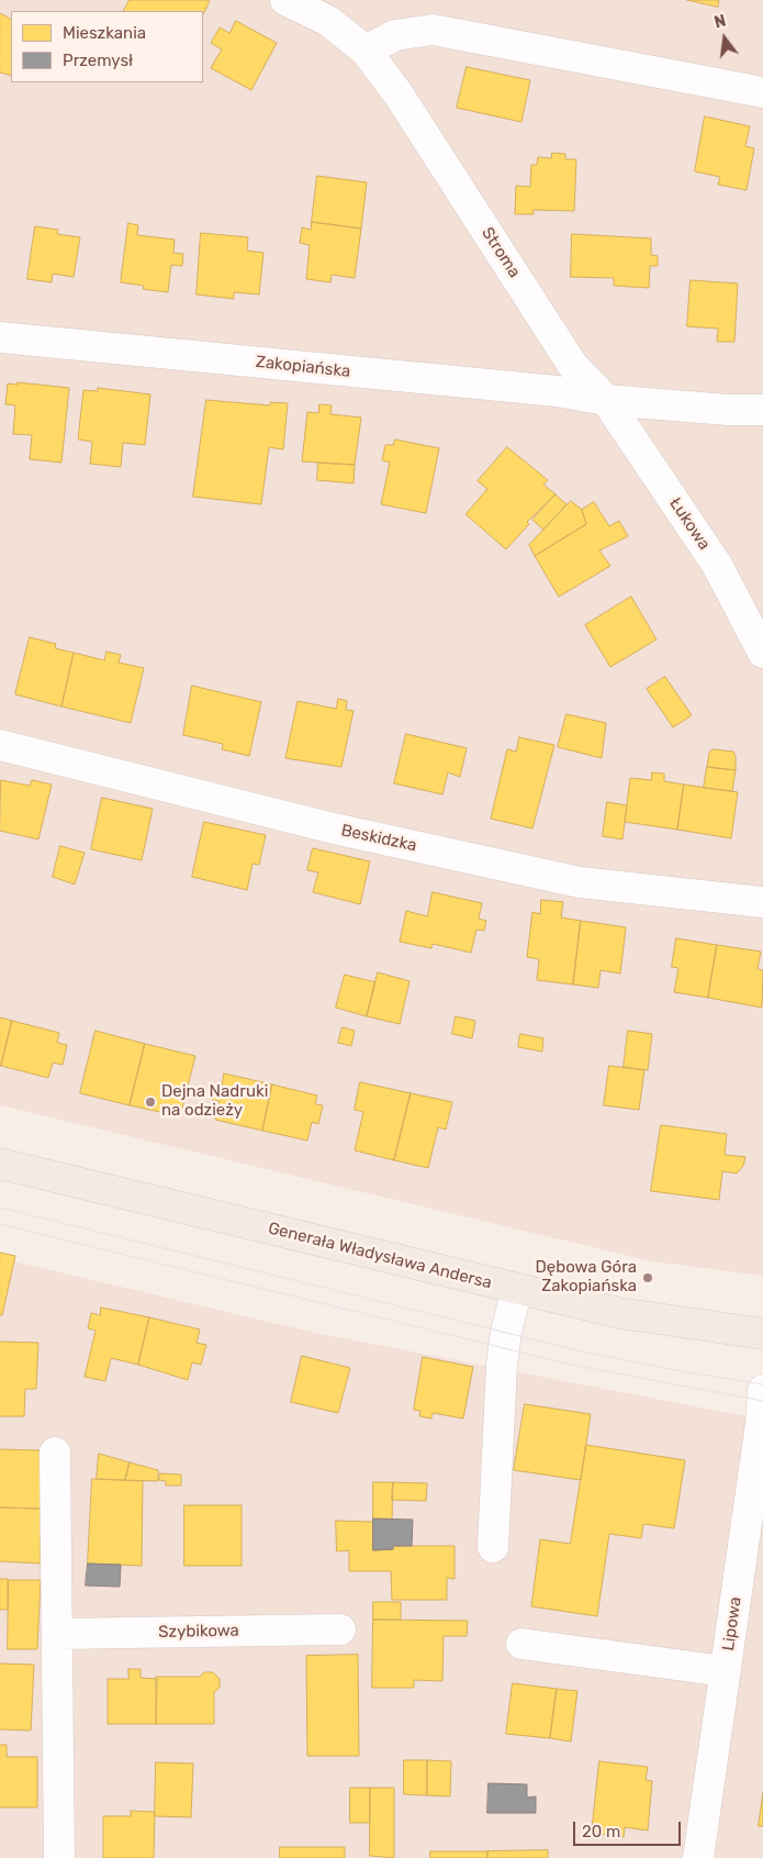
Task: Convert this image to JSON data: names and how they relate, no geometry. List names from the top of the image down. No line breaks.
{"streets":{"main road":["Generała Władysława Andersa"],"street":["Stroma","Zakopiańska","Łukowa","Beskidzka","Lipowa","Szybikowa"]},"crossings":[["Stroma","Zakopiańska"],["Stroma","Łukowa"],["Zakopiańska","Łukowa"]],"places":["Dejna Nadruki na odzieży","Dębowa Góra Zakopiańska"],"legend":["Mieszkania","Przemysł"],"scale_bar":"20 m","north":"top"}
